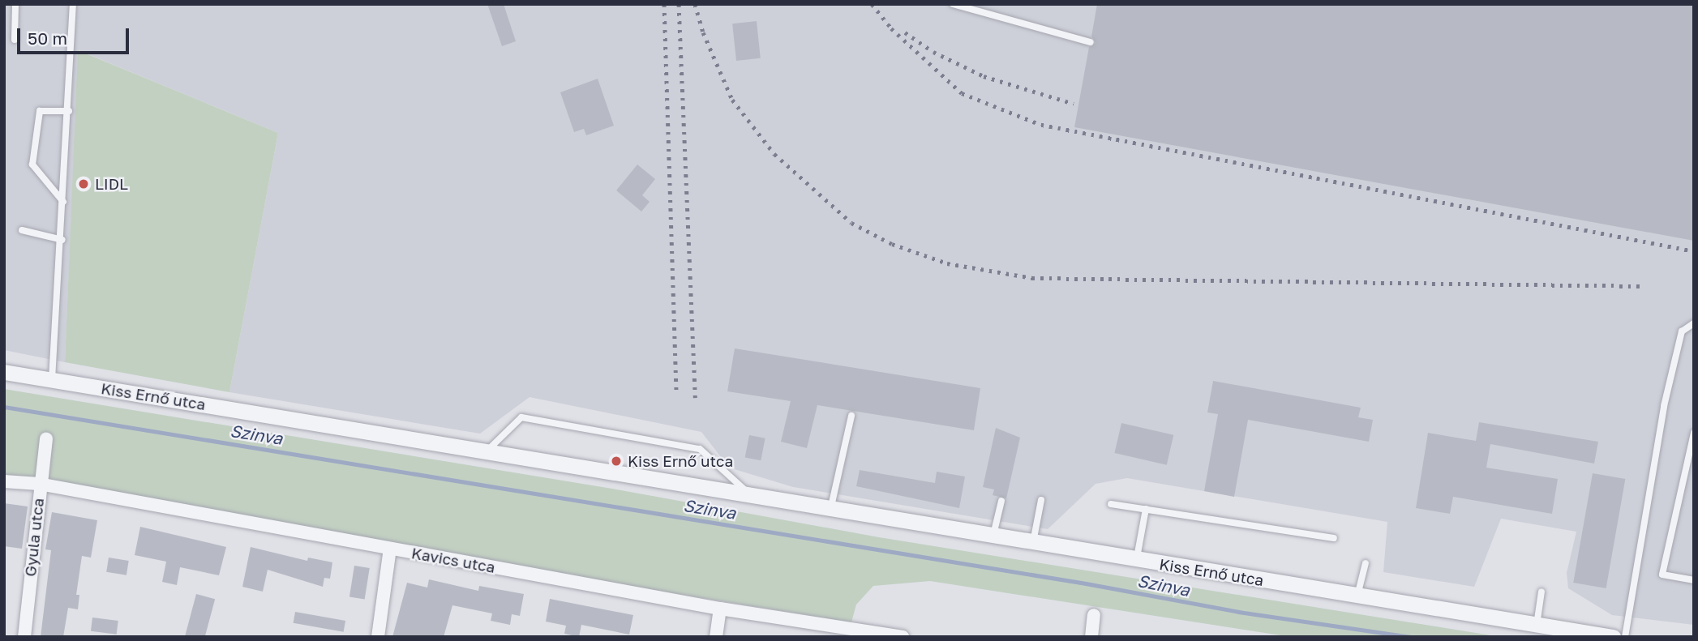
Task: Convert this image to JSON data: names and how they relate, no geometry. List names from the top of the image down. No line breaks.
{"streets":{"street":["Kiss Ernő utca","Gyula utca","Kavics utca"]},"crossings":[["Gyula utca","Kavics utca"]],"water":["Szinva"],"places":["LIDL","Kiss Ernő utca"],"scale_bar":"50 m"}
